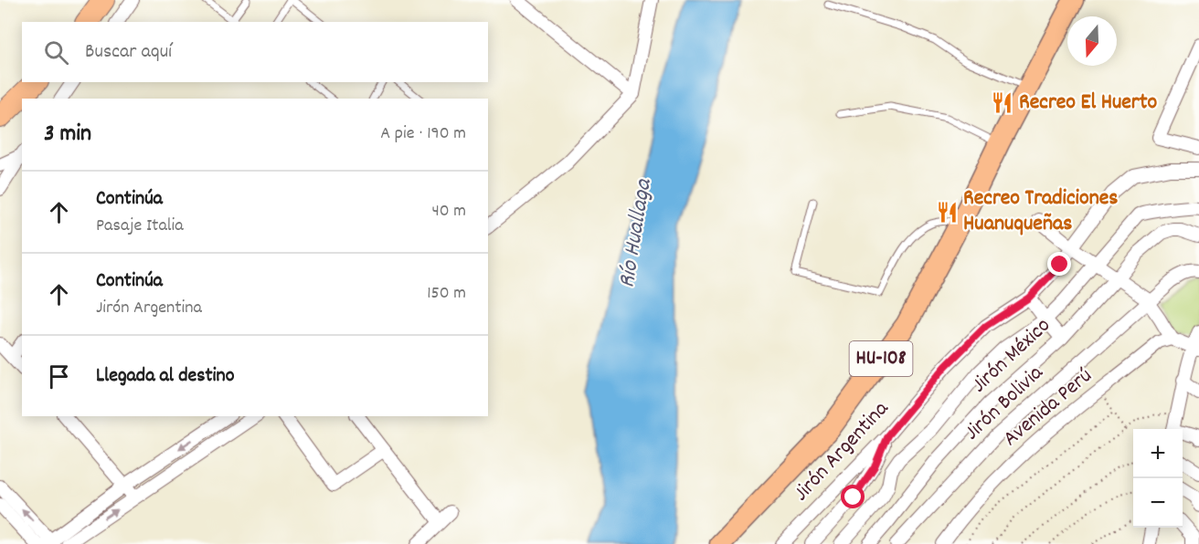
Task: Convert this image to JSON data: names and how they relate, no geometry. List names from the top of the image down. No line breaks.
{"streets":{"main road":["HU-108"],"street":["Jirón México","Jirón Bolivia","Avenida Perú","Jirón Argentina"]},"water":["Río Huallaga"],"places":{"restaurant":["Recreo El Huerto","Recreo Tradiciones Huanuqueñas"]},"north":"bottom","page":{"search":"Buscar aquí","heading":["3 min","A pie · 190 m"],"list":[["Continúa","Pasaje Italia","40 m"],["Continúa","Jirón Argentina","150 m"],"Llegada al destino"],"map_buttons":["+","−"]}}
